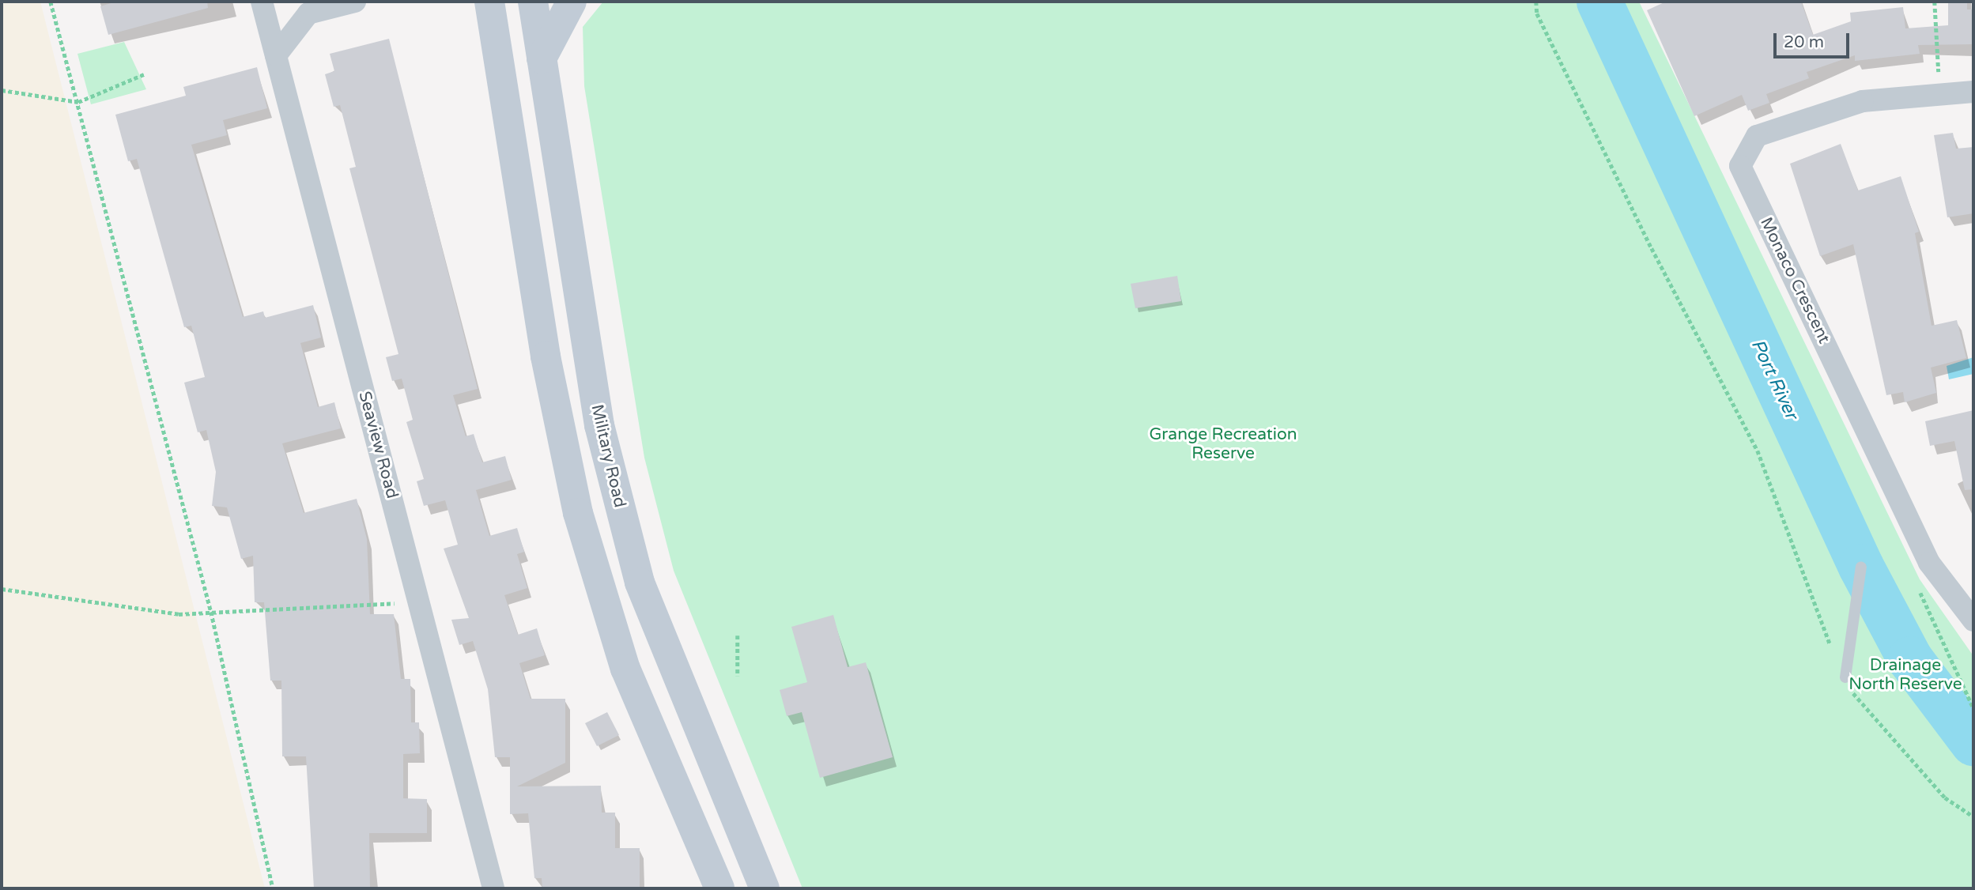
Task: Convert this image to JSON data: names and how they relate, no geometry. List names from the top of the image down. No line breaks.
{"streets":{"main road":["Military Road"],"street":["Monaco Crescent","Seaview Road"]},"water":["Port River"],"parks":["Grange Recreation Reserve","Drainage North Reserve"],"scale_bar":"20 m"}
